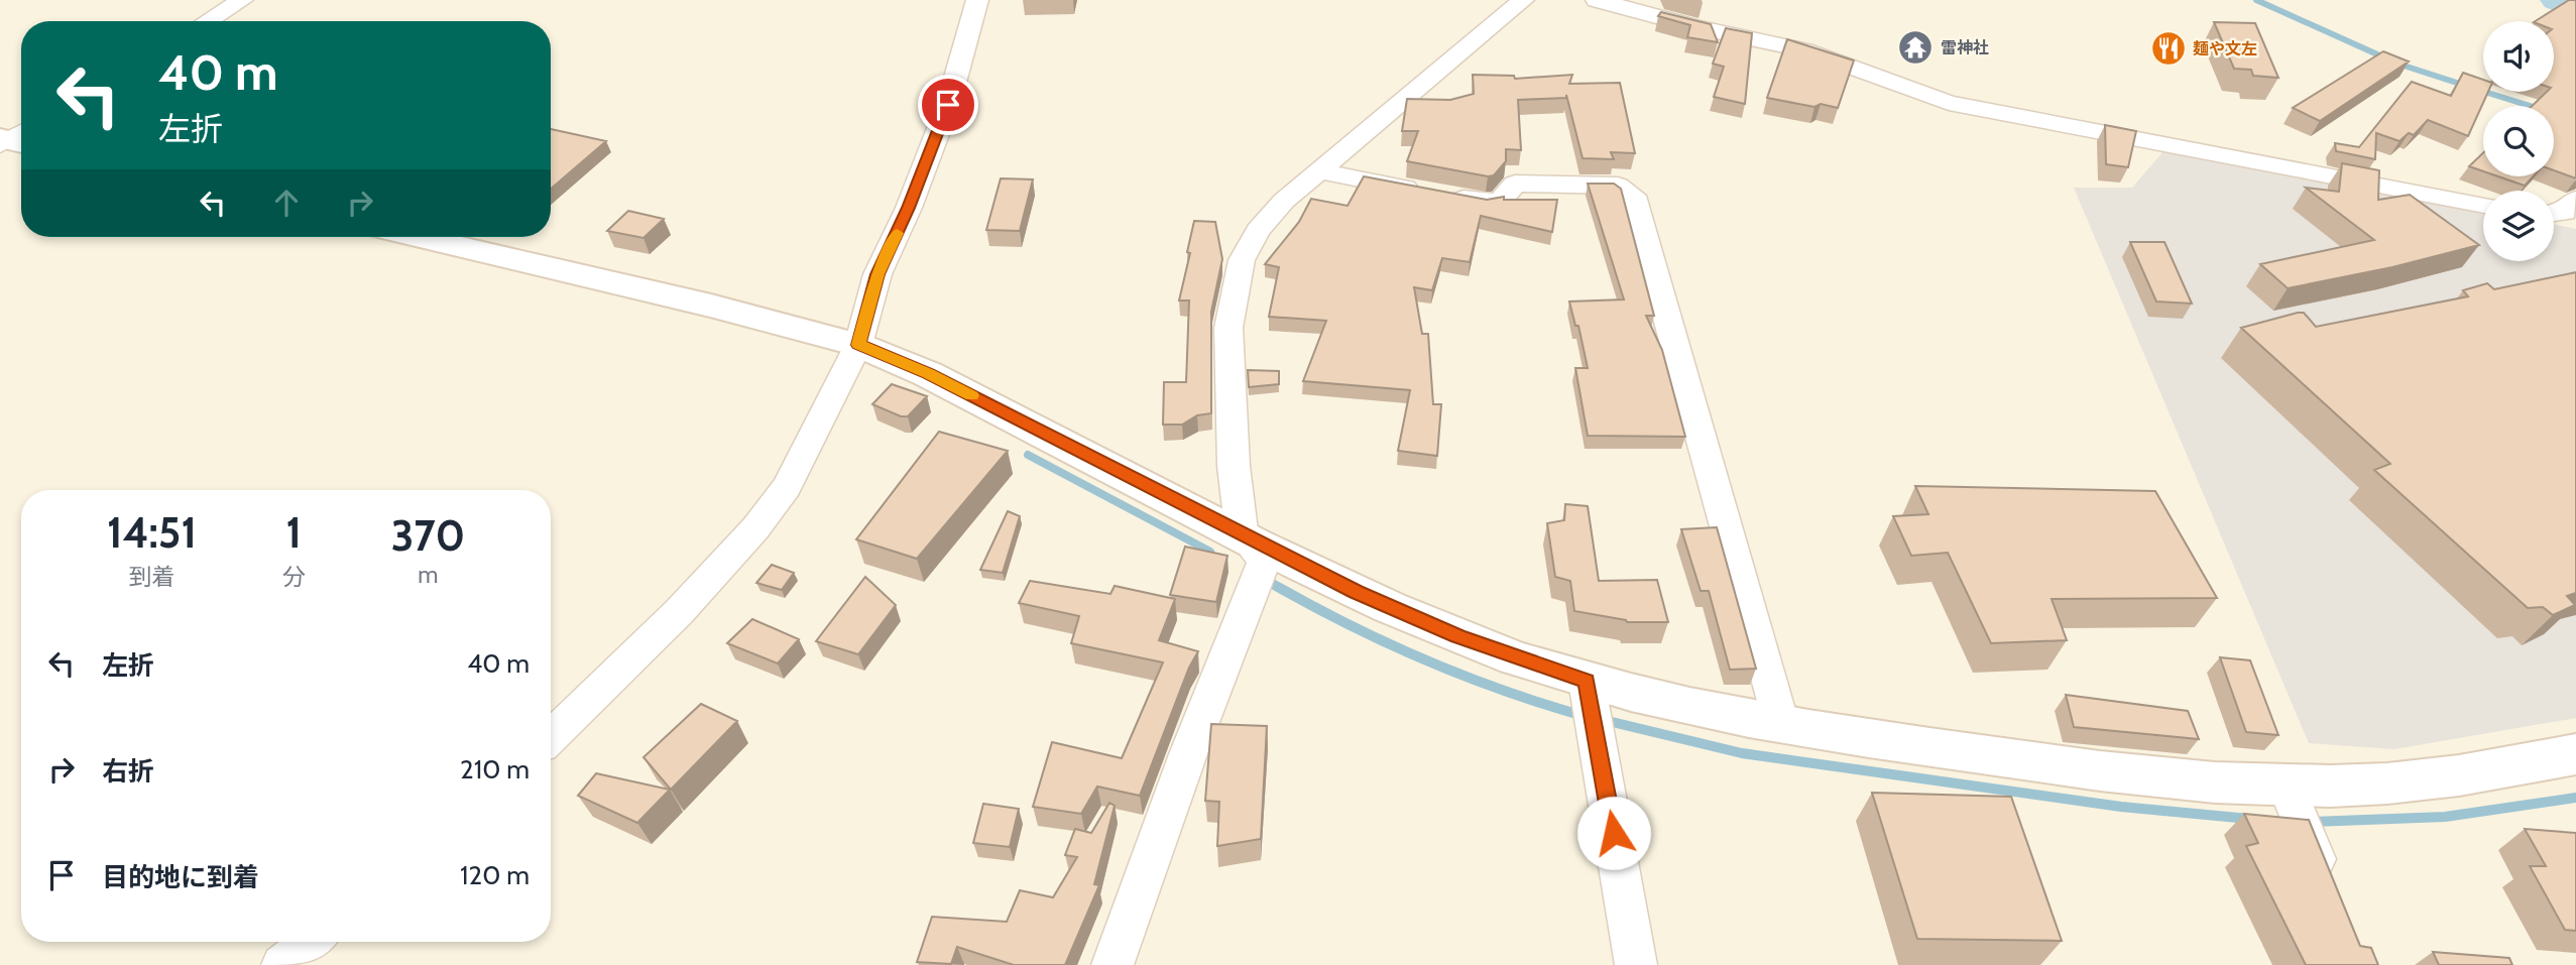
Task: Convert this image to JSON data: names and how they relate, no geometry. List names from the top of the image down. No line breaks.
{"places":{"temple":["雷神社"],"restaurant":["麺や文左"]},"page":{"turn":["40 m","左折"],"eta":["14:51","到着","1","分","370","m"],"list":[{"name":"左折","value":"40 m"},{"name":"右折","value":"210 m"},{"name":"目的地に到着","value":"120 m"}]}}
